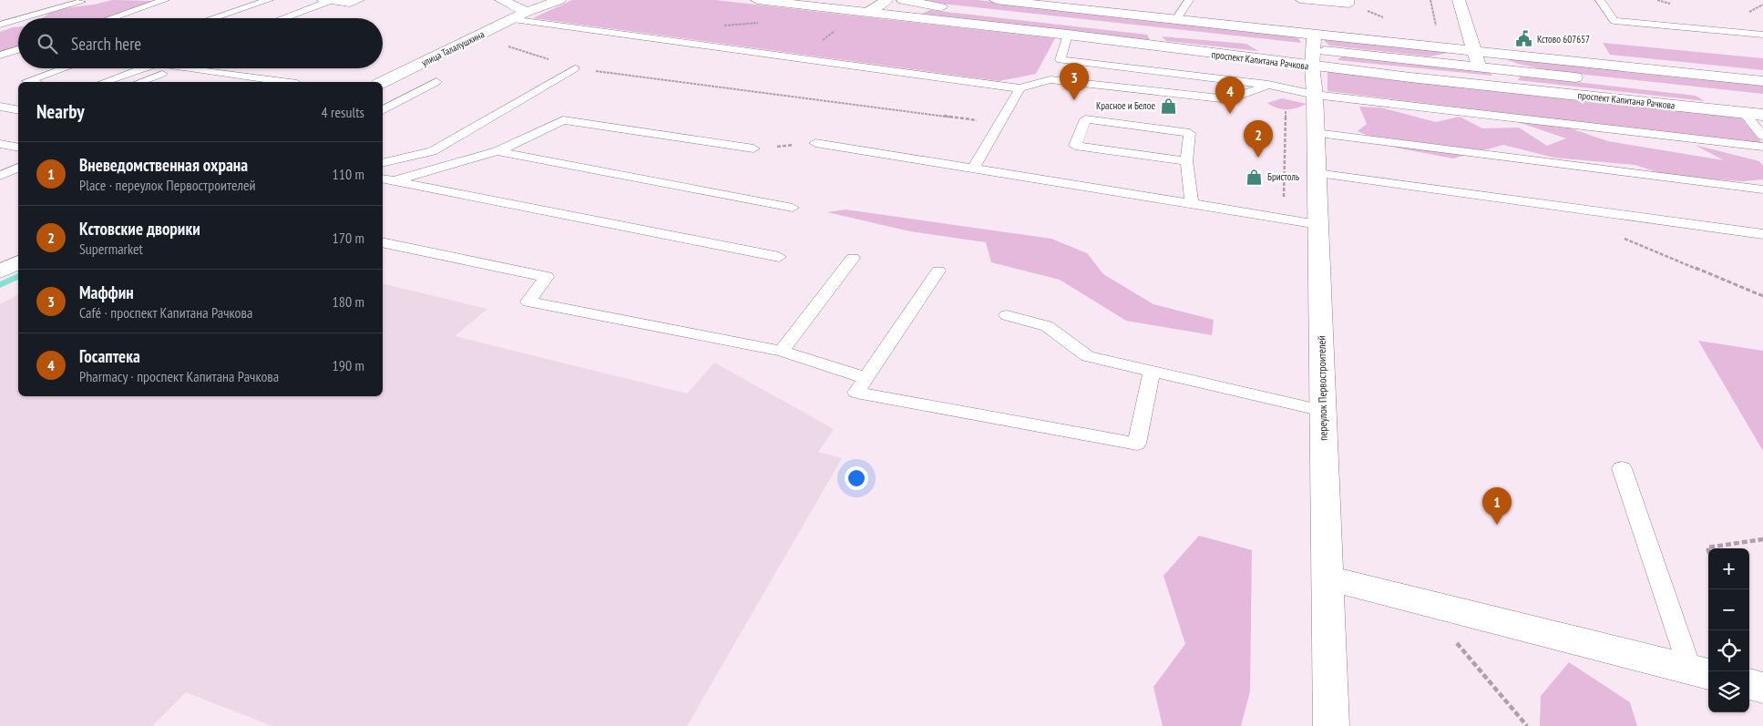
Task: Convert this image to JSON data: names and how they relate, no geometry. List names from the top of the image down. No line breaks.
{"streets":{"street":["улица Талалушкина","проспект Капитана Рачкова","переулок Первостроителей"]},"crossings":[["проспект Капитана Рачкова","переулок Первостроителей"]],"places":{"public building":["Кстово 607657"],"shop":["Красное и Белое","Бристоль"]},"page":{"search":"Search here","pins":["3","4","2","1"],"heading":["Nearby","4 results"],"list":[{"mark":"1","name":"Вневедомственная охрана","note":"Place · переулок Первостроителей","value":"110 m"},{"mark":"2","name":"Кстовские дворики","note":"Supermarket","value":"170 m"},{"mark":"3","name":"Маффин","note":"Café · проспект Капитана Рачкова","value":"180 m"},{"mark":"4","name":"Госаптека","note":"Pharmacy · проспект Капитана Рачкова","value":"190 m"}],"map_buttons":["+","−"]}}
